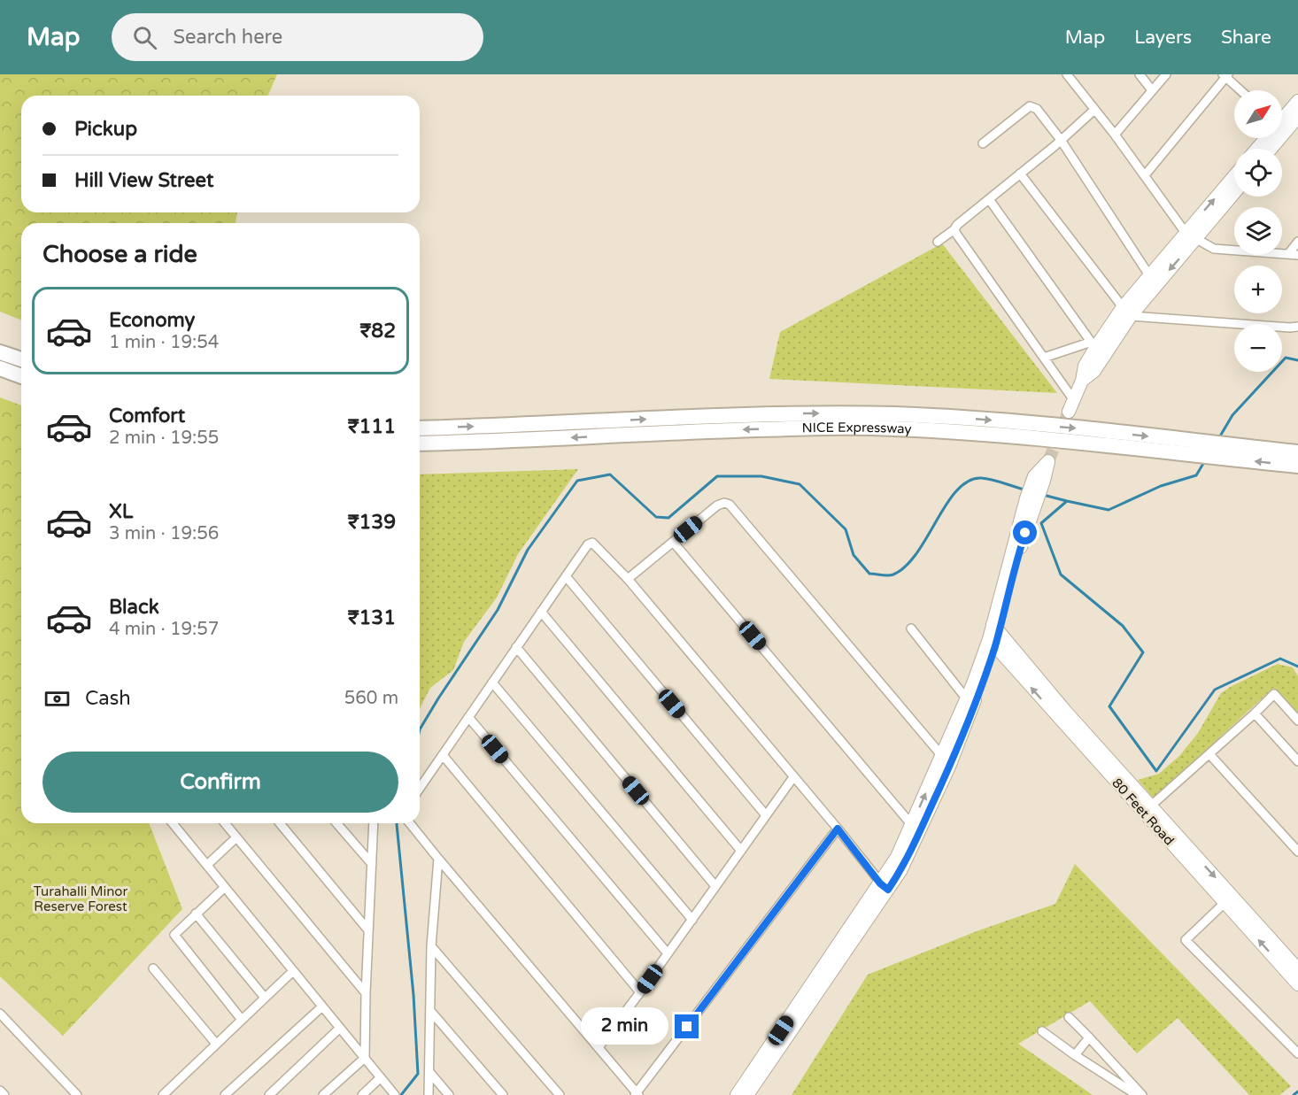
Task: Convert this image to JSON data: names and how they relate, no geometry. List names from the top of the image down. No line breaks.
{"streets":{"highway":["NICE Expressway"],"main road":["80 Feet Road"]},"parks":["Turahalli Minor Reserve Forest"],"north":"top right","page":{"header":"Map","search":"Search here","nav":["Map","Layers","Share"],"map_buttons":["+","−"],"banner":["Pickup","Hill View Street"],"heading":"Choose a ride","list":[{"name":"Economy","note":"1 min · 19:54","value":"₹82"},{"name":"Comfort","note":"2 min · 19:55","value":"₹111"},{"name":"XL","note":"3 min · 19:56","value":"₹139"},{"name":"Black","note":"4 min · 19:57","value":"₹131"}],"pay":["Cash","560 m"],"buttons":"Confirm","bubble":"2 min"}}
